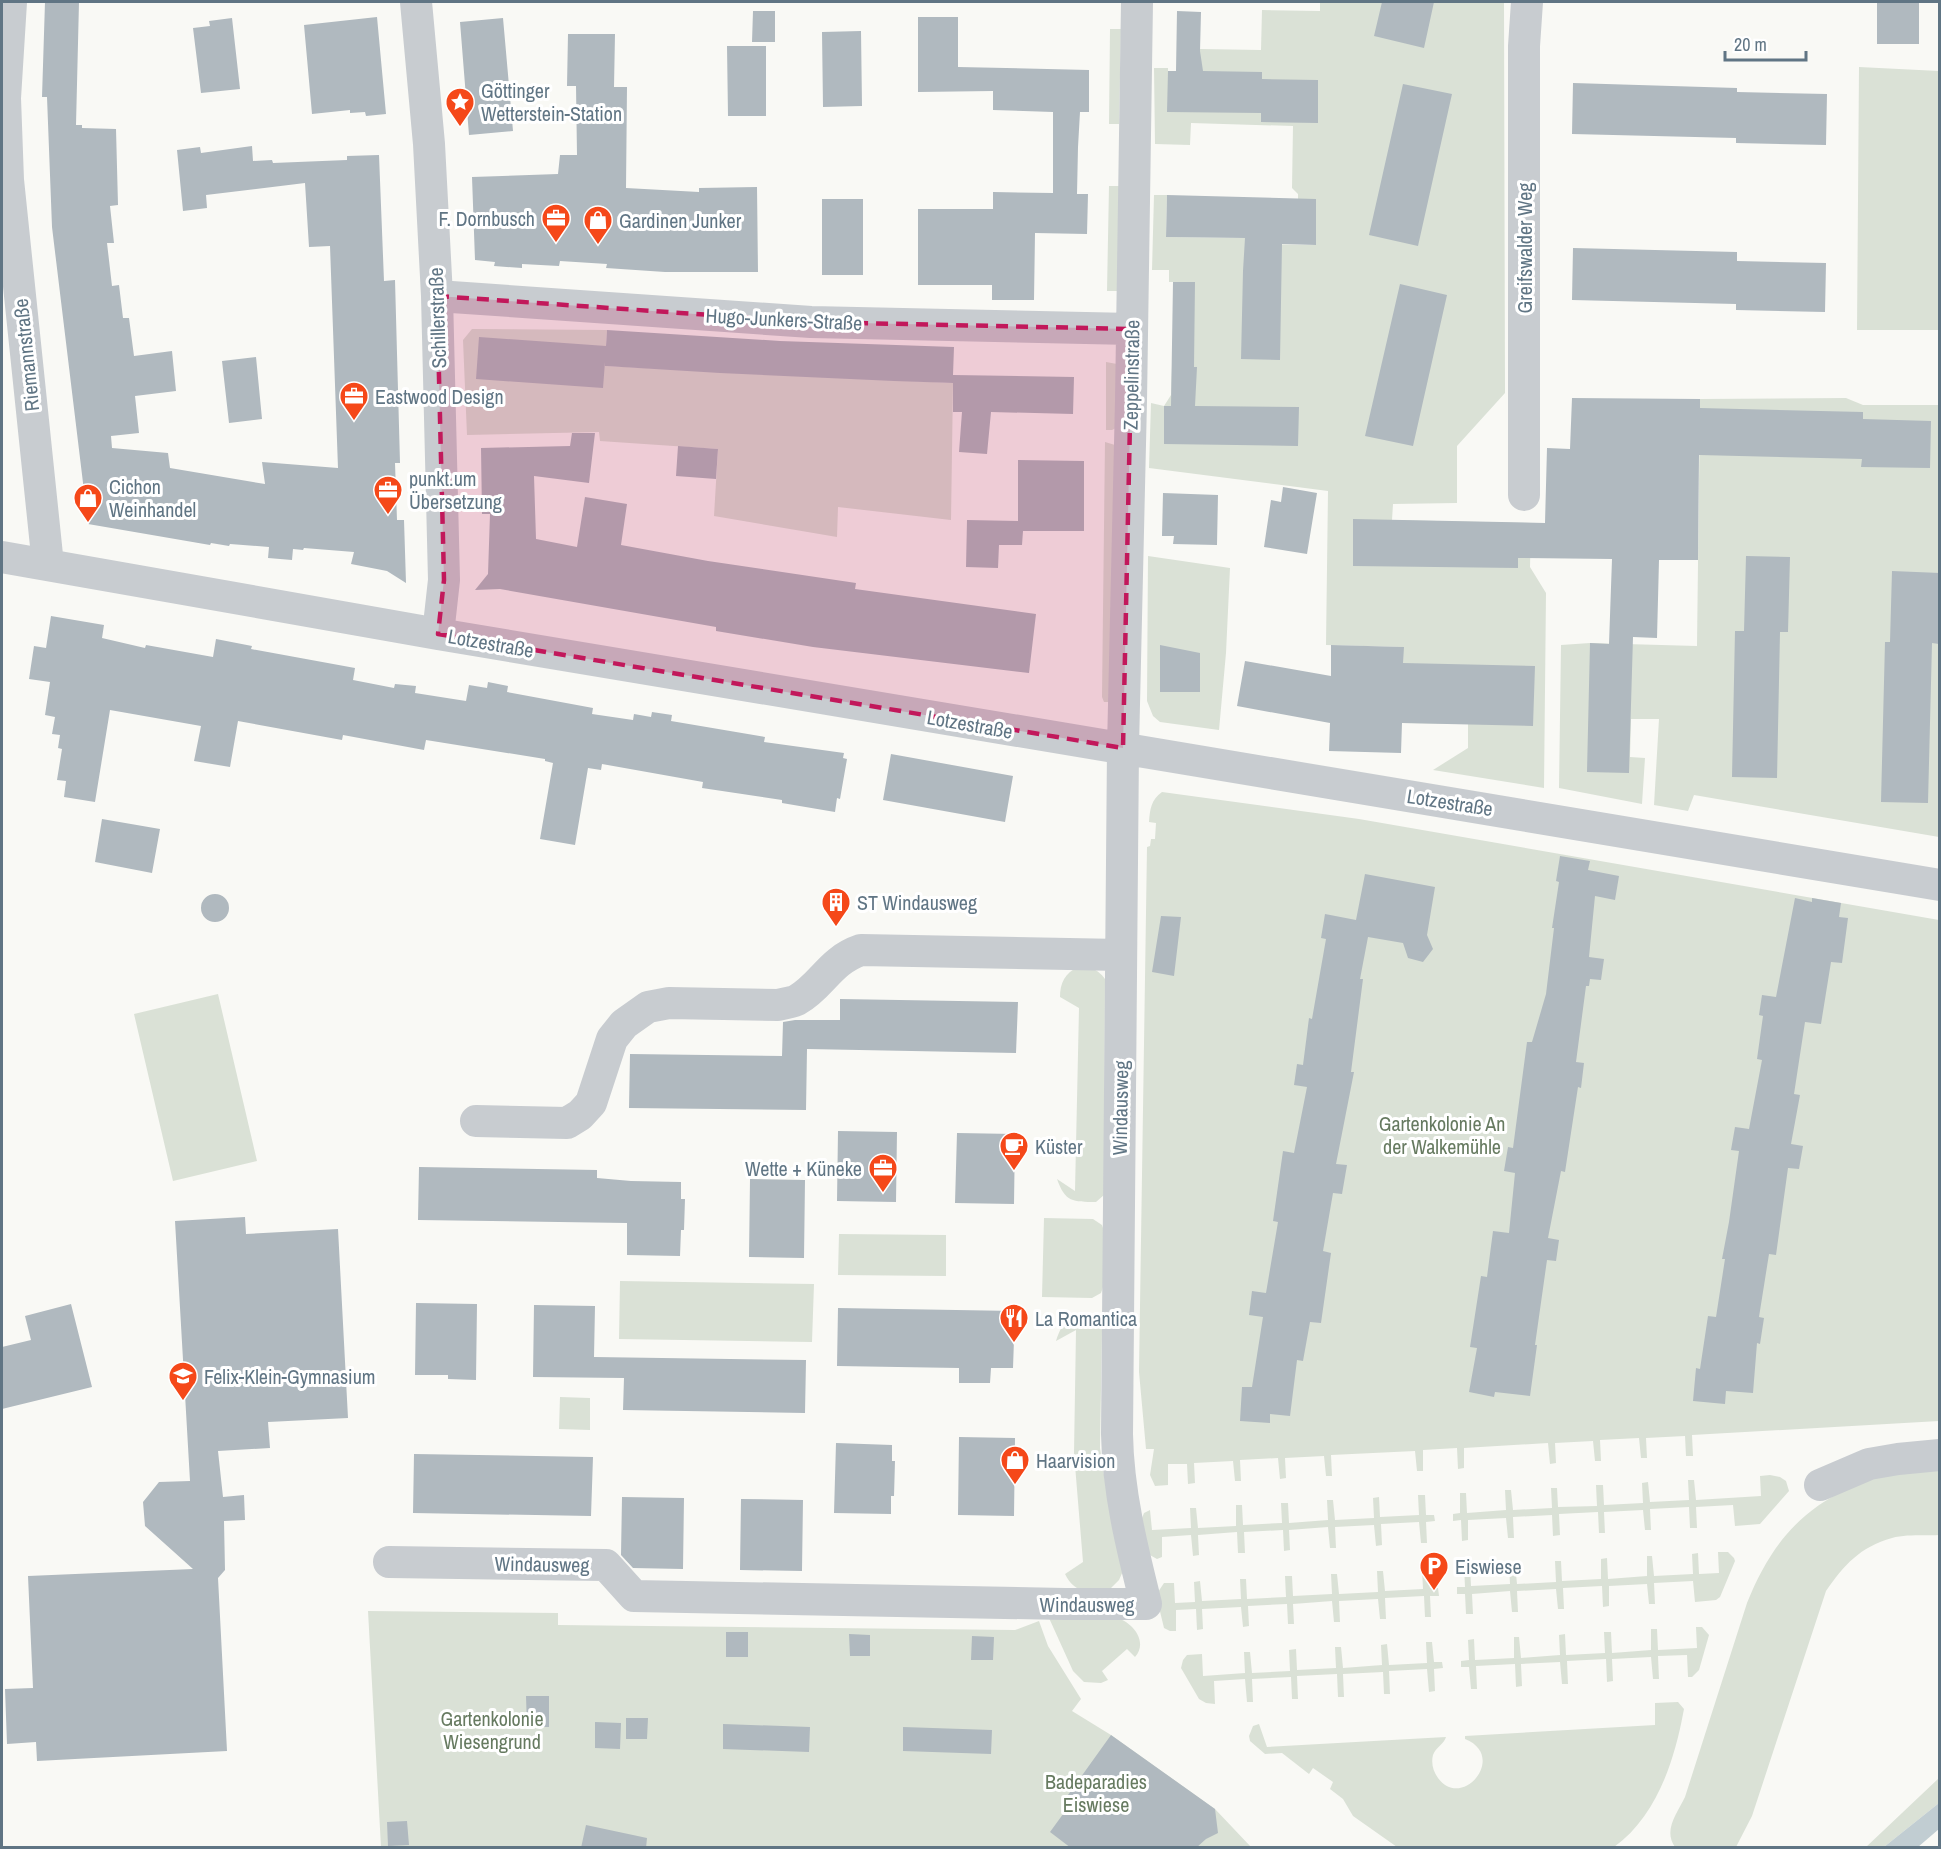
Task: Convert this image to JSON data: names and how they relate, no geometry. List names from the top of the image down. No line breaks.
{"streets":{"street":["Greifswalder Weg","Schillerstraße","Hugo-Junkers-Straße","Riemannstraße","Zeppelinstraße","Lotzestraße","Windausweg"]},"crossings":[["Schillerstraße","Hugo-Junkers-Straße"],["Schillerstraße","Lotzestraße"],["Hugo-Junkers-Straße","Zeppelinstraße"],["Riemannstraße","Lotzestraße"],["Zeppelinstraße","Lotzestraße"],["Zeppelinstraße","Windausweg"],["Lotzestraße","Windausweg"]],"parks":["Gartenkolonie An der Walkemühle","Gartenkolonie Wiesengrund","Badeparadies Eiswiese"],"places":{"place":["Göttinger Wetterstein-Station"],"office":["F. Dornbusch","Eastwood Design","punkt.um Übersetzung","Wette + Küneke"],"shop":["Gardinen Junker","Cichon Weinhandel","Haarvision"],"building":["ST Windausweg"],"cafe":["Küster"],"restaurant":["La Romantica"],"school or university":["Felix-Klein-Gymnasium"],"parking":["Eiswiese"]},"scale_bar":"20 m"}
